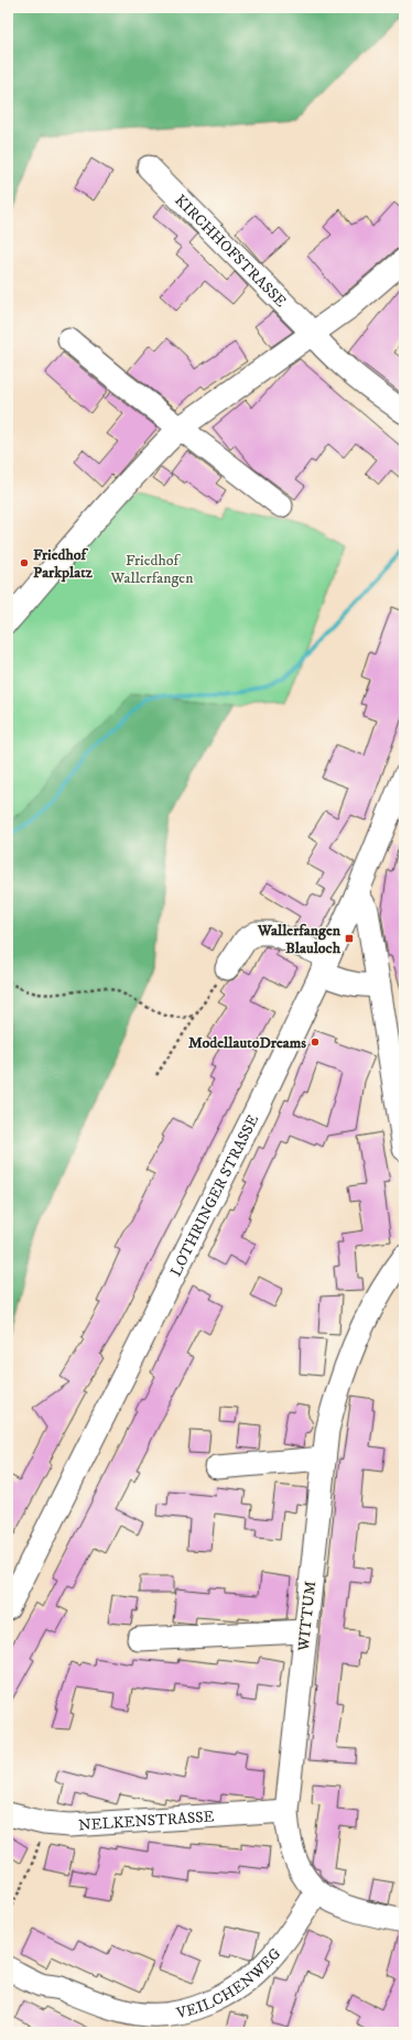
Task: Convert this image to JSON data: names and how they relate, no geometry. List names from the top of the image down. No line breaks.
{"streets":{"street":["KIRCHHOFSTRASSE","LOTHRINGER STRASSE","WITTUM","NELKENSTRASSE","VEILCHENWEG"]},"crossings":[["WITTUM","NELKENSTRASSE"],["WITTUM","VEILCHENWEG"]],"parks":["Friedhof Wallerfangen"],"places":{"other":["Friedhof Parkplatz","ModellautoDreams"],"transit":["Wallerfangen Blauloch"]}}
